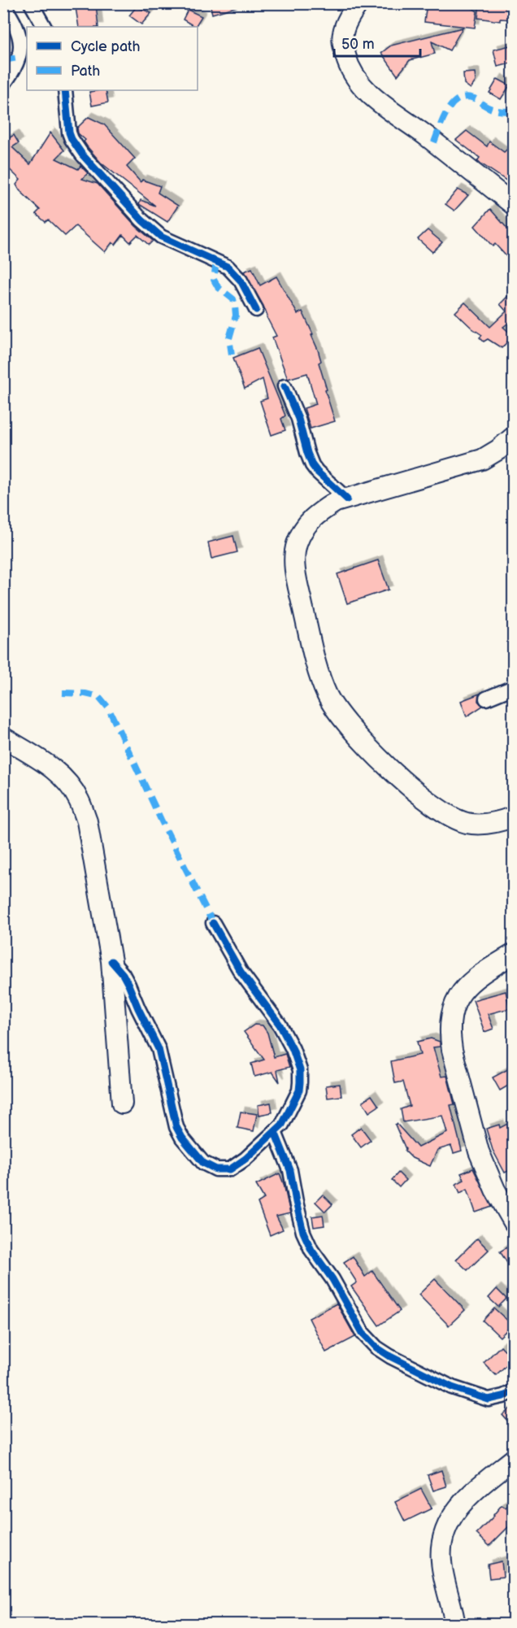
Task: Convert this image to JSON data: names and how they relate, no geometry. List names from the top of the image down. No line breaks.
{"legend":["Cycle path","Path"],"scale_bar":"50 m"}
